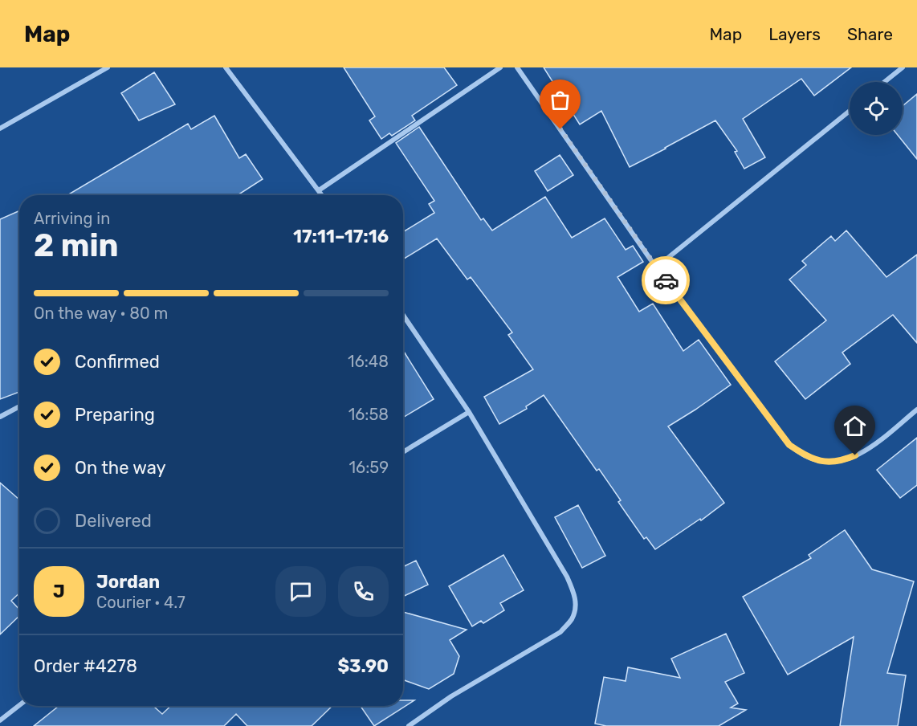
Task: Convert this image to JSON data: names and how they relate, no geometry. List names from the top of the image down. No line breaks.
{"page":{"header":"Map","nav":["Map","Layers","Share"],"heading":["2 min","Arriving in","17:11–17:16"],"panel":["Jordan","Courier · 4.7","Order #4278","$3.90"],"bar":"On the way · 80 m","list":[["Confirmed","16:48"],["Preparing","16:58"],["On the way","16:59"],"Delivered"],"round":"J"}}
